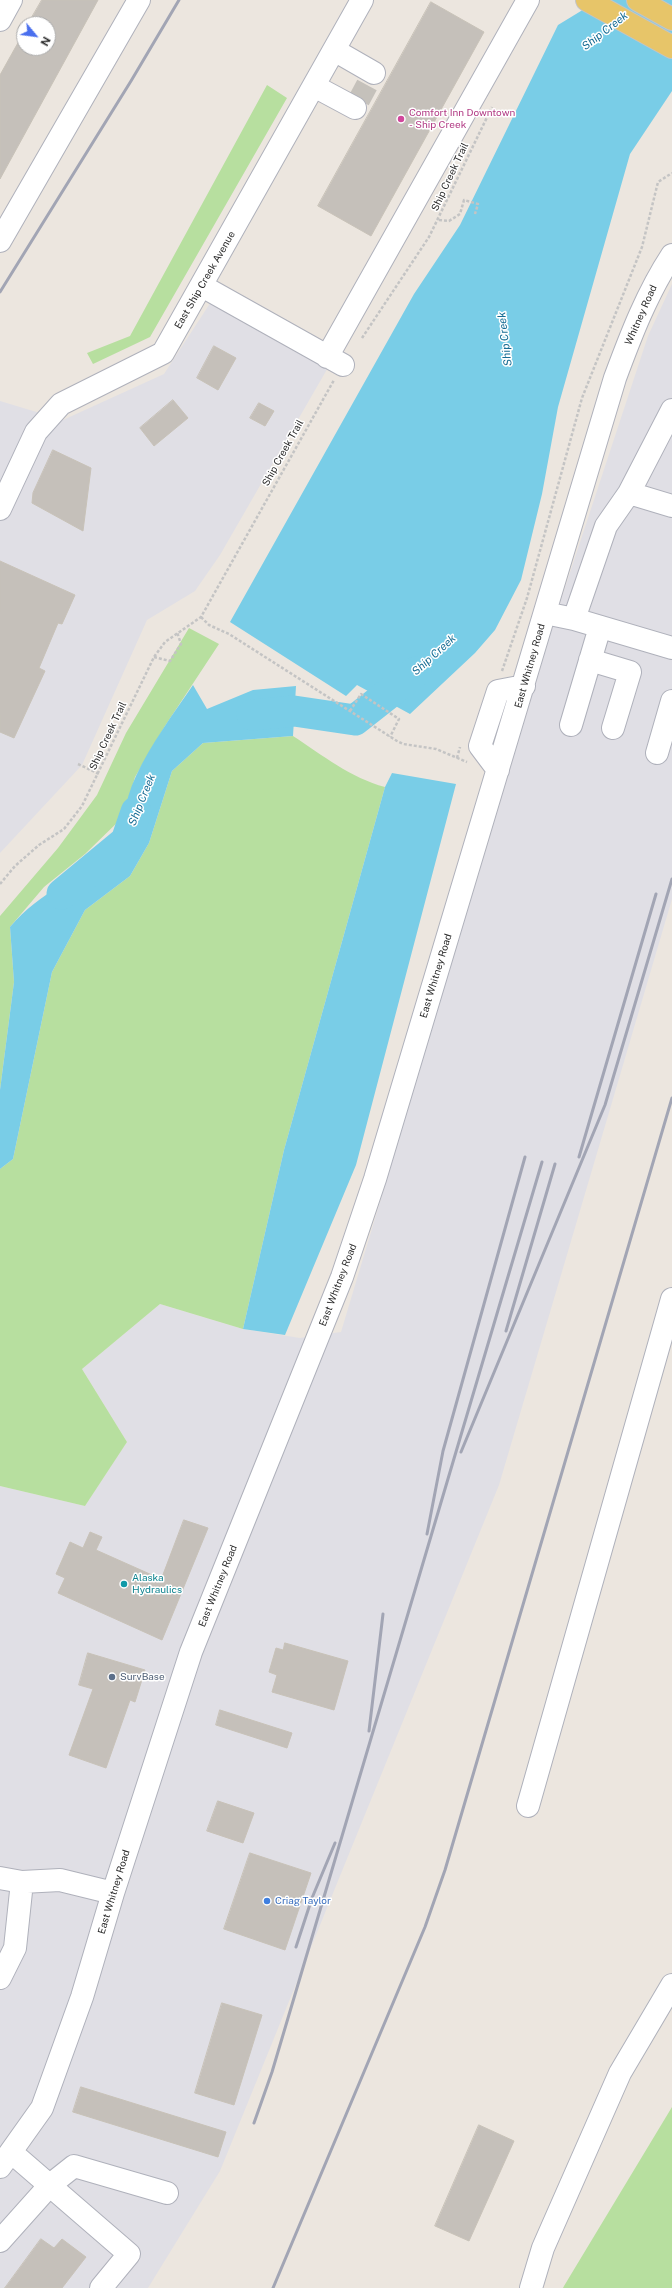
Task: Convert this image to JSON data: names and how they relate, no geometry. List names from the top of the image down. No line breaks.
{"streets":{"street":["East Ship Creek Avenue","Whitney Road","East Whitney Road"],"path":["Ship Creek Trail"]},"crossings":[["Whitney Road","East Whitney Road"]],"water":["Ship Creek"],"places":["Comfort Inn Downtown - Ship Creek","Alaska Hydraulics","SurvBase","Criag Taylor"],"north":"bottom right"}
